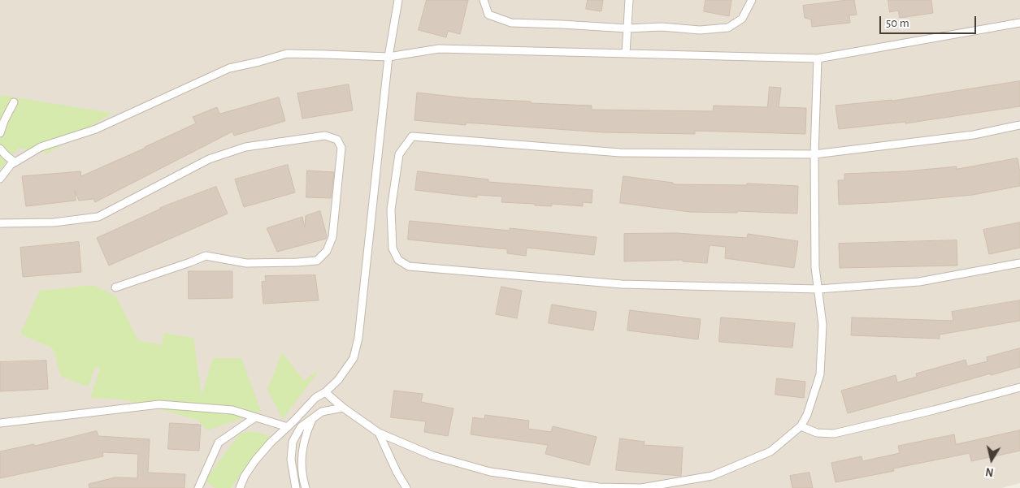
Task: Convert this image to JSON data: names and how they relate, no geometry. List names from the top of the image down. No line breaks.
{"scale_bar":"50 m","north":"bottom"}
